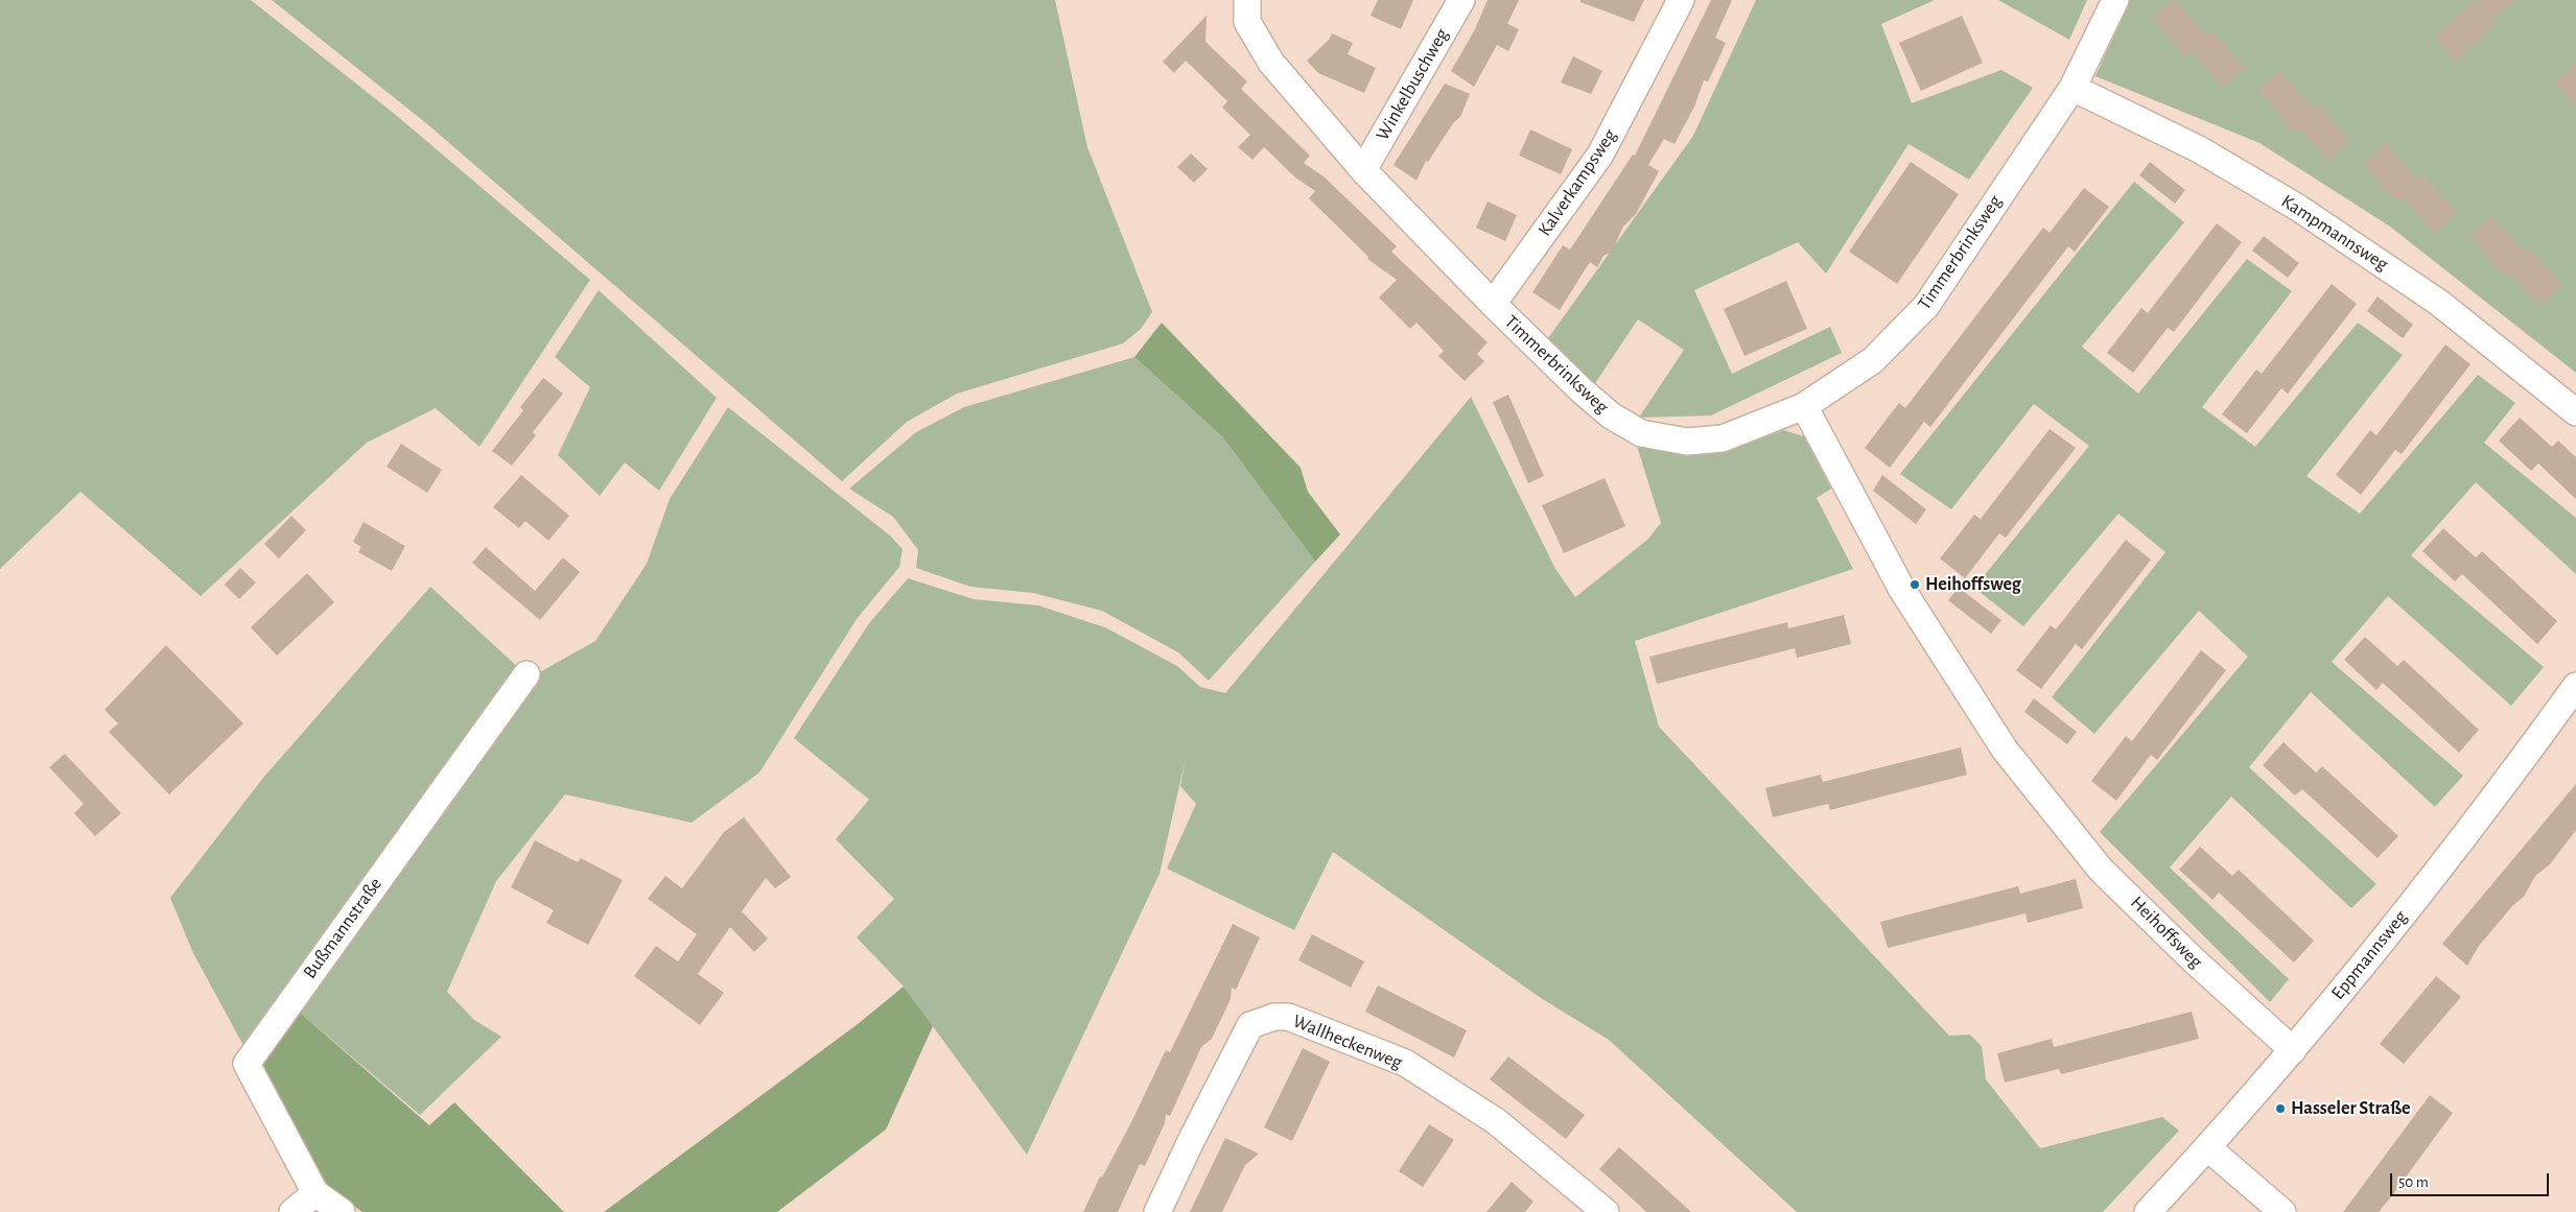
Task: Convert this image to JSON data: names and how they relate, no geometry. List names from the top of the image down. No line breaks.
{"streets":{"street":["Winkelbuschweg","Kalverkampsweg","Kampmannsweg","Timmerbrinksweg","Bußmannstraße","Heihoffsweg","Eppmannsweg","Wallheckenweg"]},"crossings":[["Winkelbuschweg","Timmerbrinksweg"],["Kalverkampsweg","Timmerbrinksweg"],["Kampmannsweg","Timmerbrinksweg"],["Timmerbrinksweg","Heihoffsweg"],["Heihoffsweg","Eppmannsweg"]],"places":["Heihoffsweg","Hasseler Straße"],"scale_bar":"50 m"}
